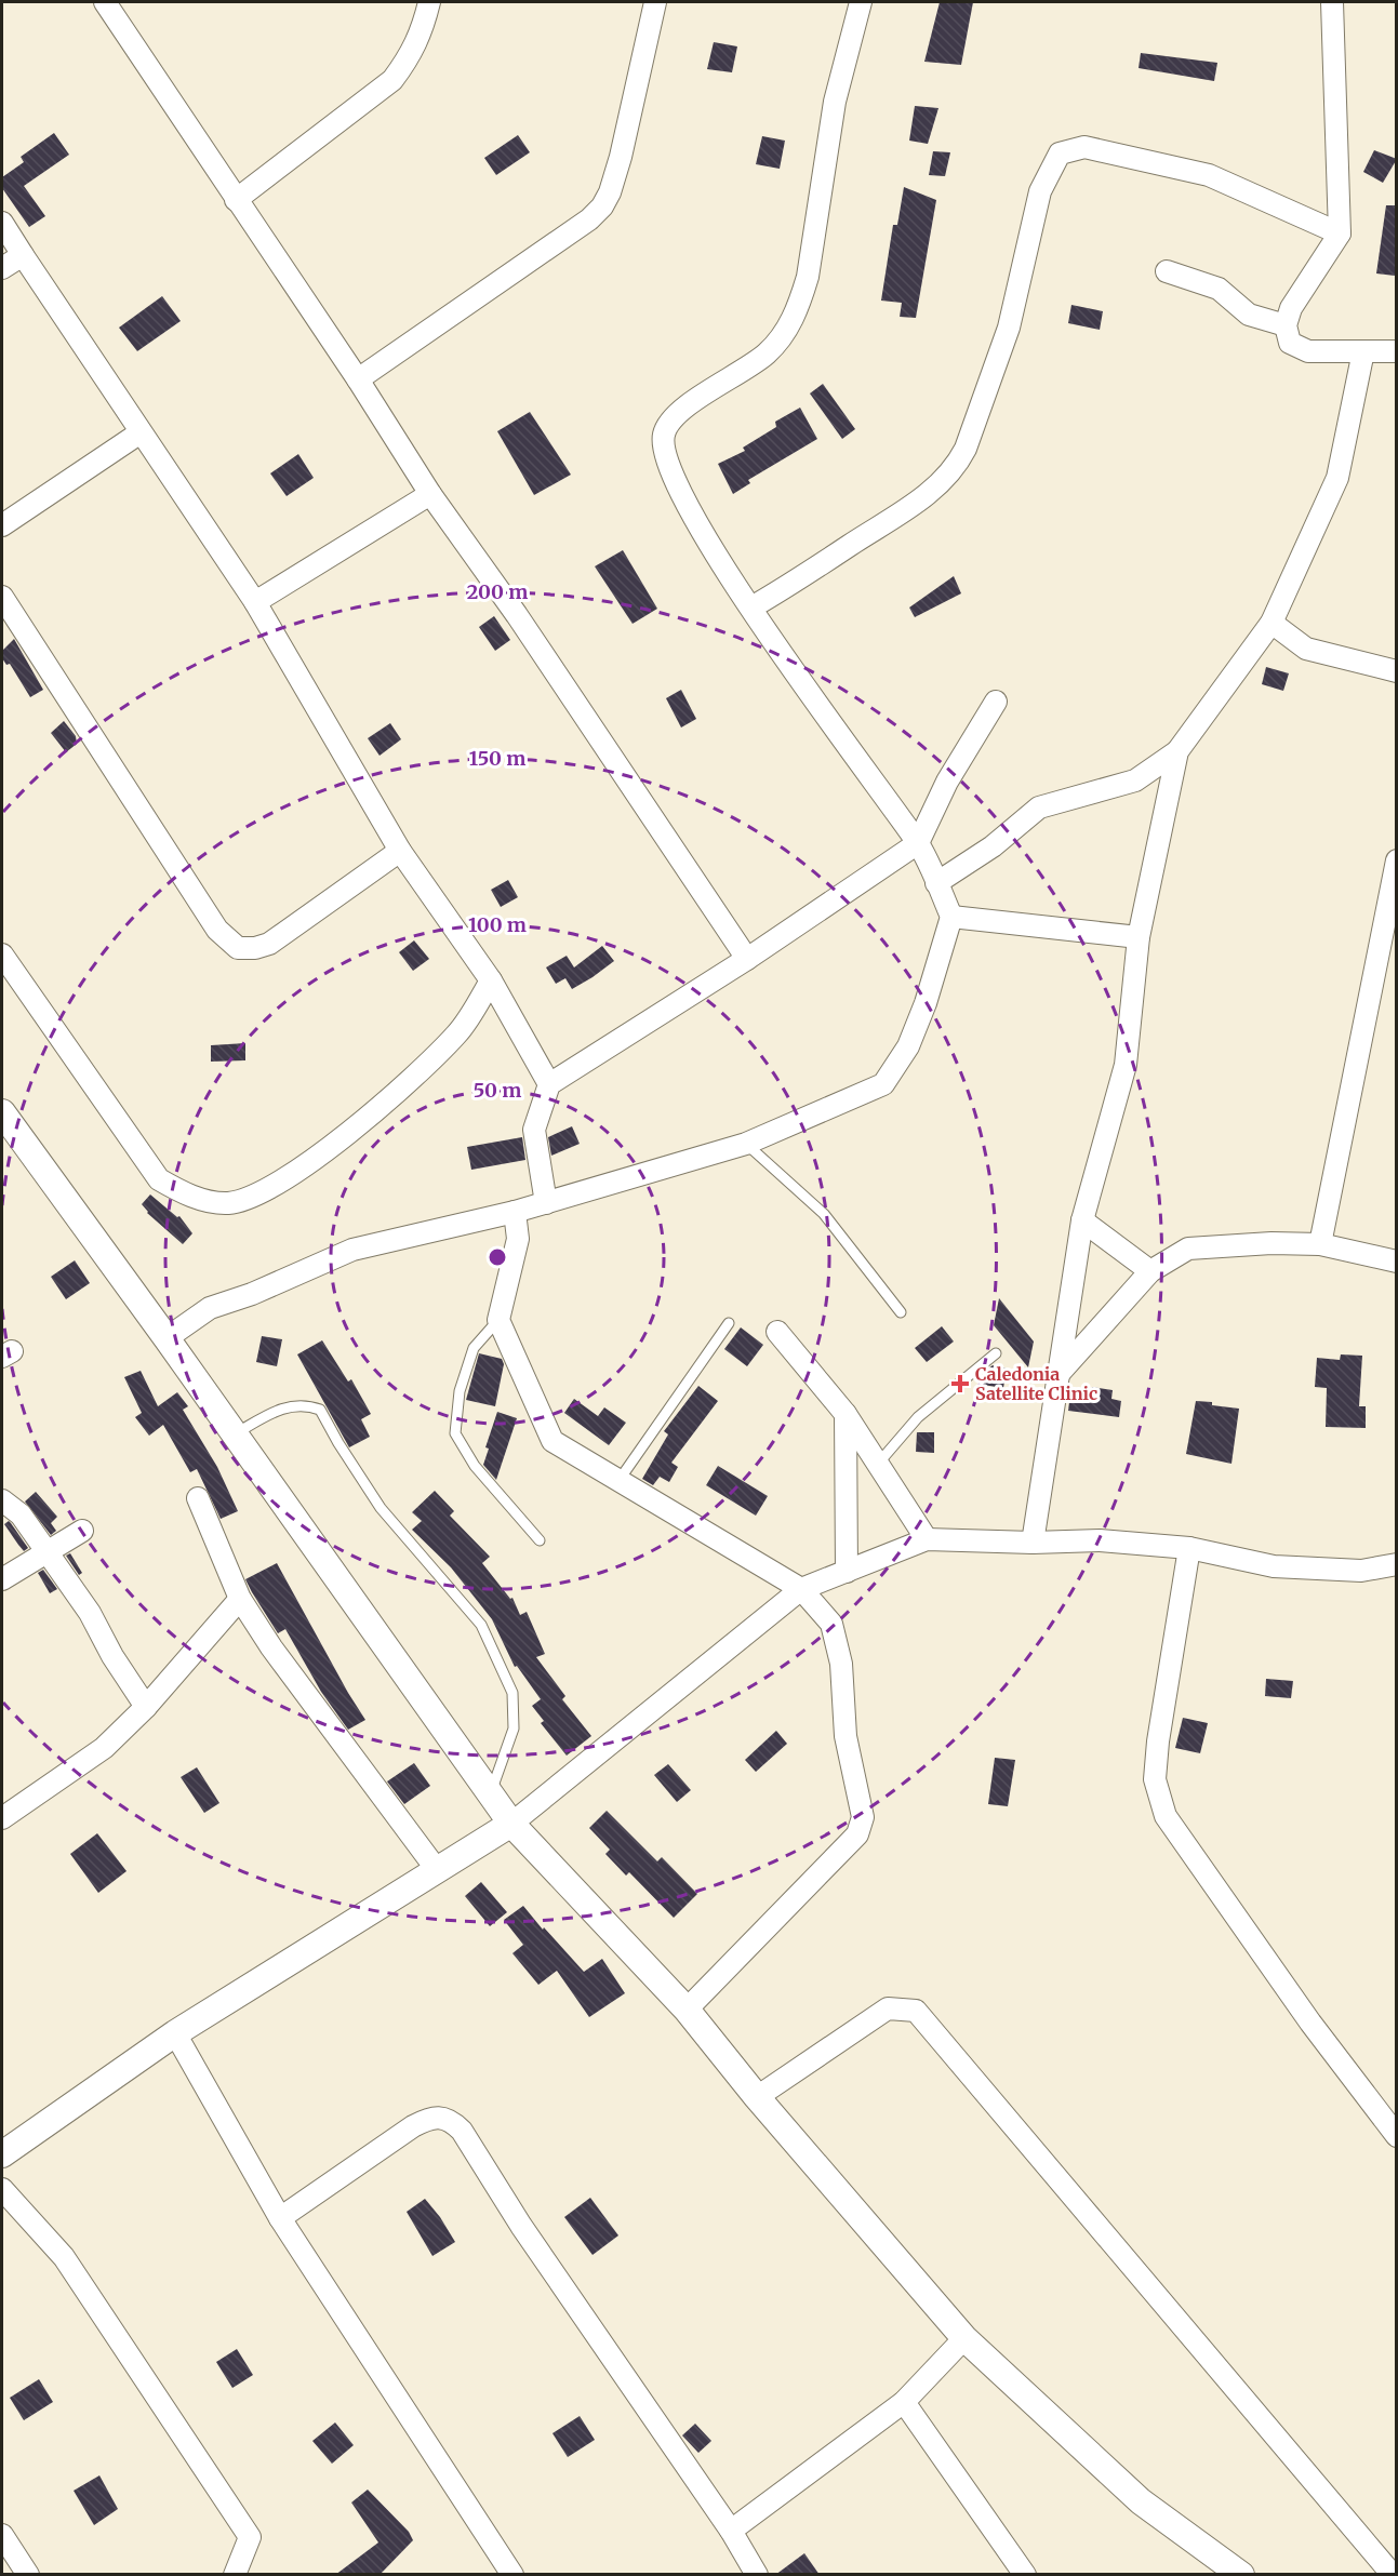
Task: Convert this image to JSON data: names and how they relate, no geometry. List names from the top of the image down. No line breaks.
{"places":{"health":["Caledonia Satellite Clinic"]},"rings":["200 m","150 m","100 m","50 m"]}
